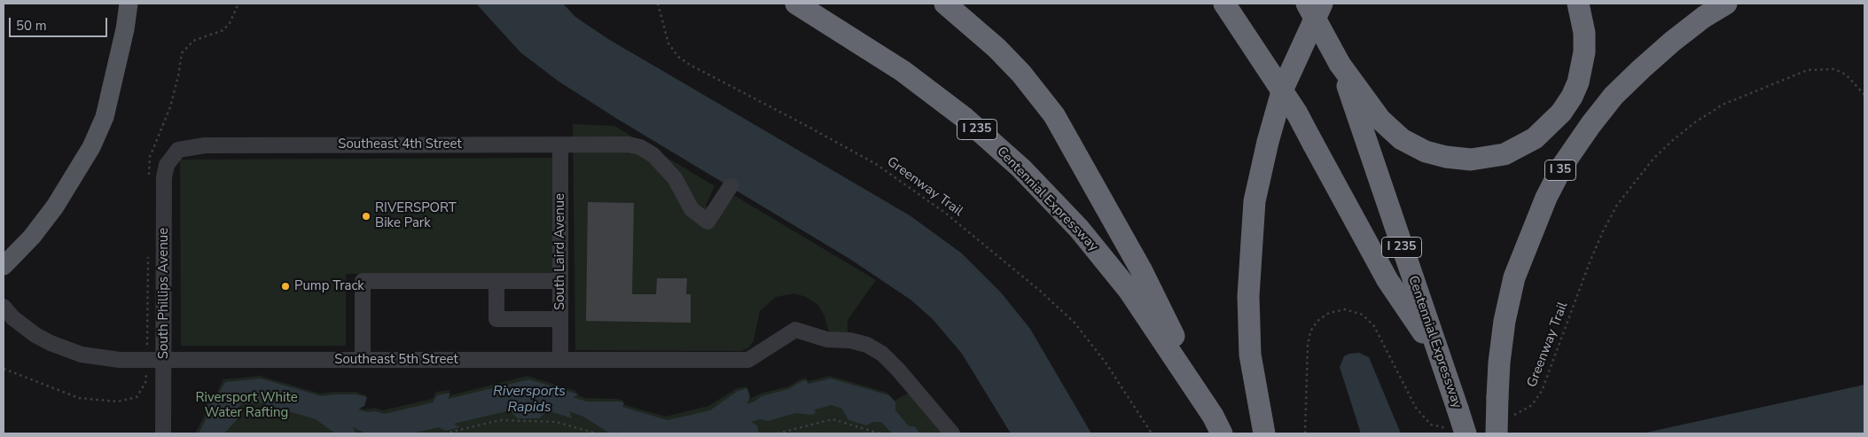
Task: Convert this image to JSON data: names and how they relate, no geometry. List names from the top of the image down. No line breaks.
{"streets":{"highway":["I 235","I 35","Centennial Expressway"],"street":["Southeast 4th Street","South Laird Avenue","South Phillips Avenue","Southeast 5th Street"],"path":["Greenway Trail"]},"crossings":[["Southeast 4th Street","South Laird Avenue"],["Southeast 4th Street","South Phillips Avenue"],["I 35","Greenway Trail"],["South Laird Avenue","Southeast 5th Street"],["South Phillips Avenue","Southeast 5th Street"]],"water":["Riversports Rapids"],"parks":["Riversport White Water Rafting"],"places":["RIVERSPORT Bike Park","Pump Track"],"scale_bar":"50 m"}
